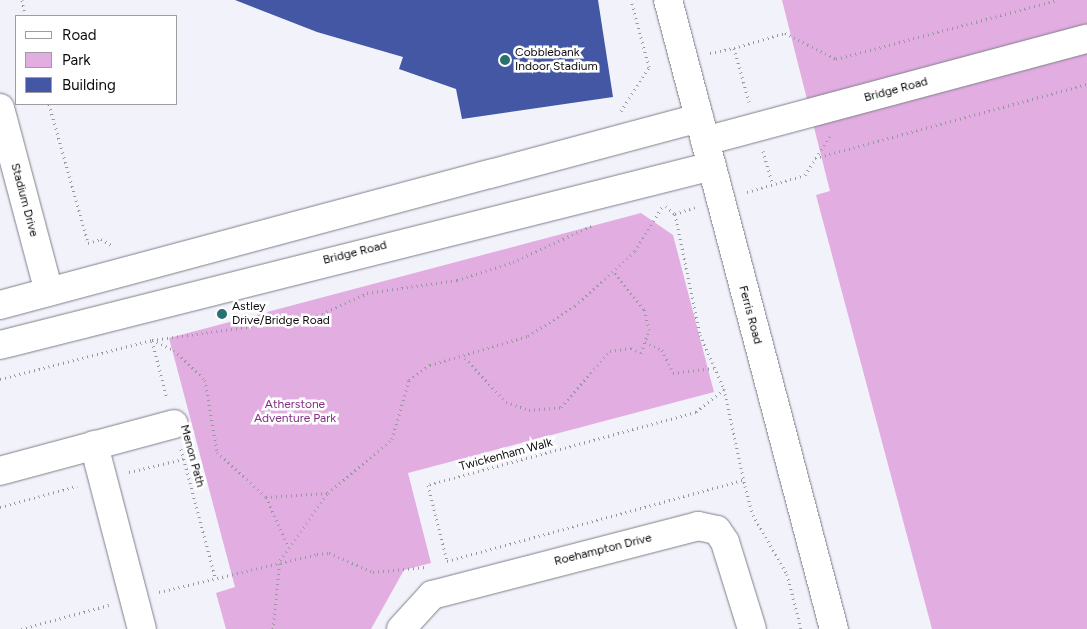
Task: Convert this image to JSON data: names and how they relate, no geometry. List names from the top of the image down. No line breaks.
{"streets":{"street":["Bridge Road","Stadium Drive","Ferris Road","Roehampton Drive"],"path":["Twickenham Walk","Menon Path"]},"crossings":[["Bridge Road","Stadium Drive"],["Bridge Road","Ferris Road"]],"parks":["Atherstone Adventure Park"],"places":["Cobblebank Indoor Stadium","Astley Drive/Bridge Road"],"legend":["Road","Park","Building"]}
